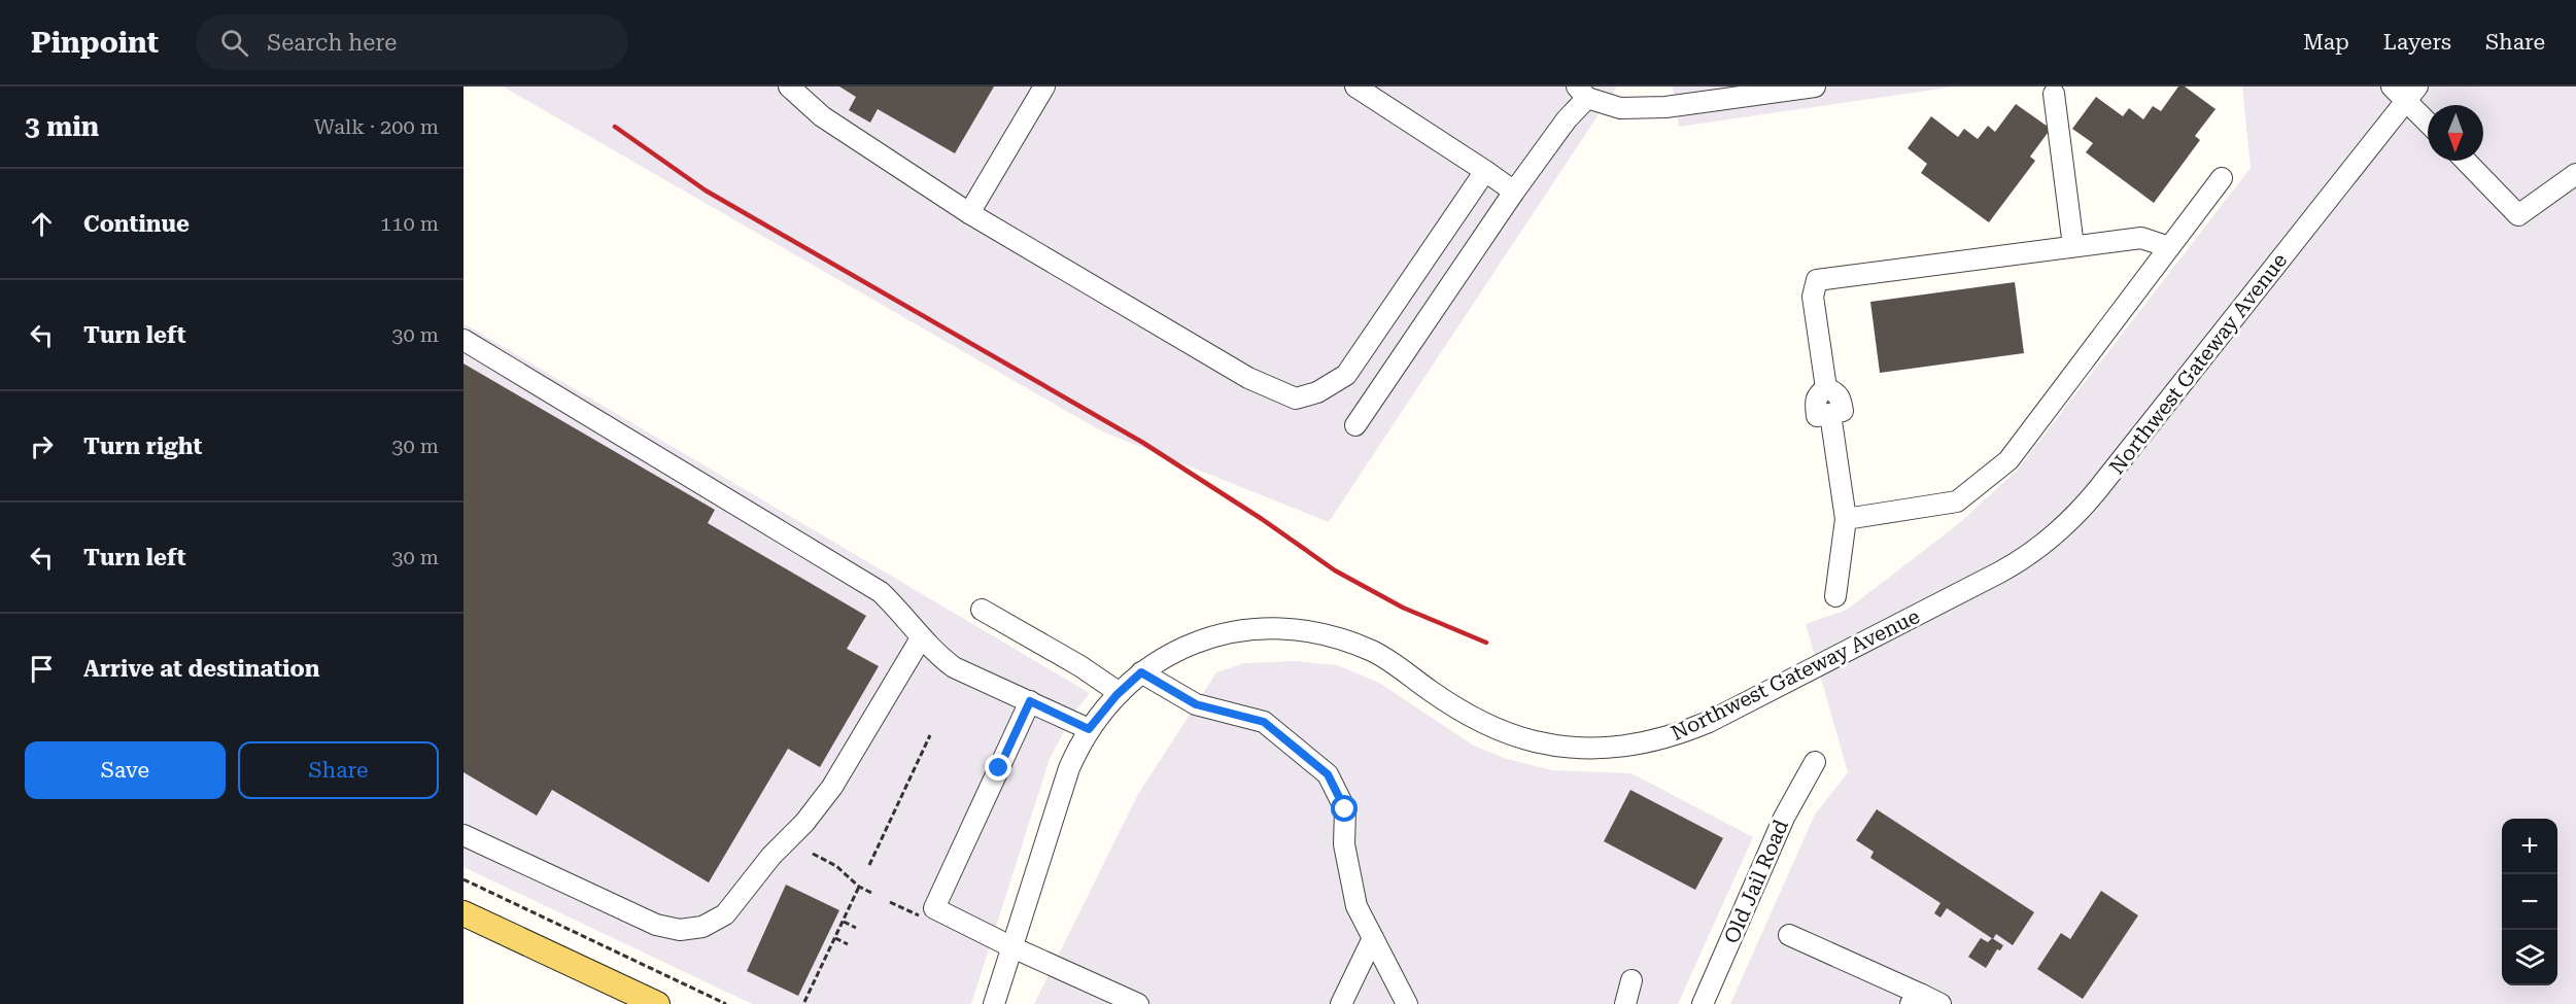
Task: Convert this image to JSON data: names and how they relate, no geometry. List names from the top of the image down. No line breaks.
{"streets":{"street":["Northwest Gateway Avenue","Old Jail Road"]},"north":"bottom","page":{"header":"Pinpoint","search":"Search here","nav":["Map","Layers","Share"],"heading":["3 min","Walk · 200 m"],"list":[["Continue","110 m"],["Turn left","30 m"],["Turn right","30 m"],["Turn left","30 m"],"Arrive at destination"],"buttons":["Save","Share"],"map_buttons":["+","−"]}}
